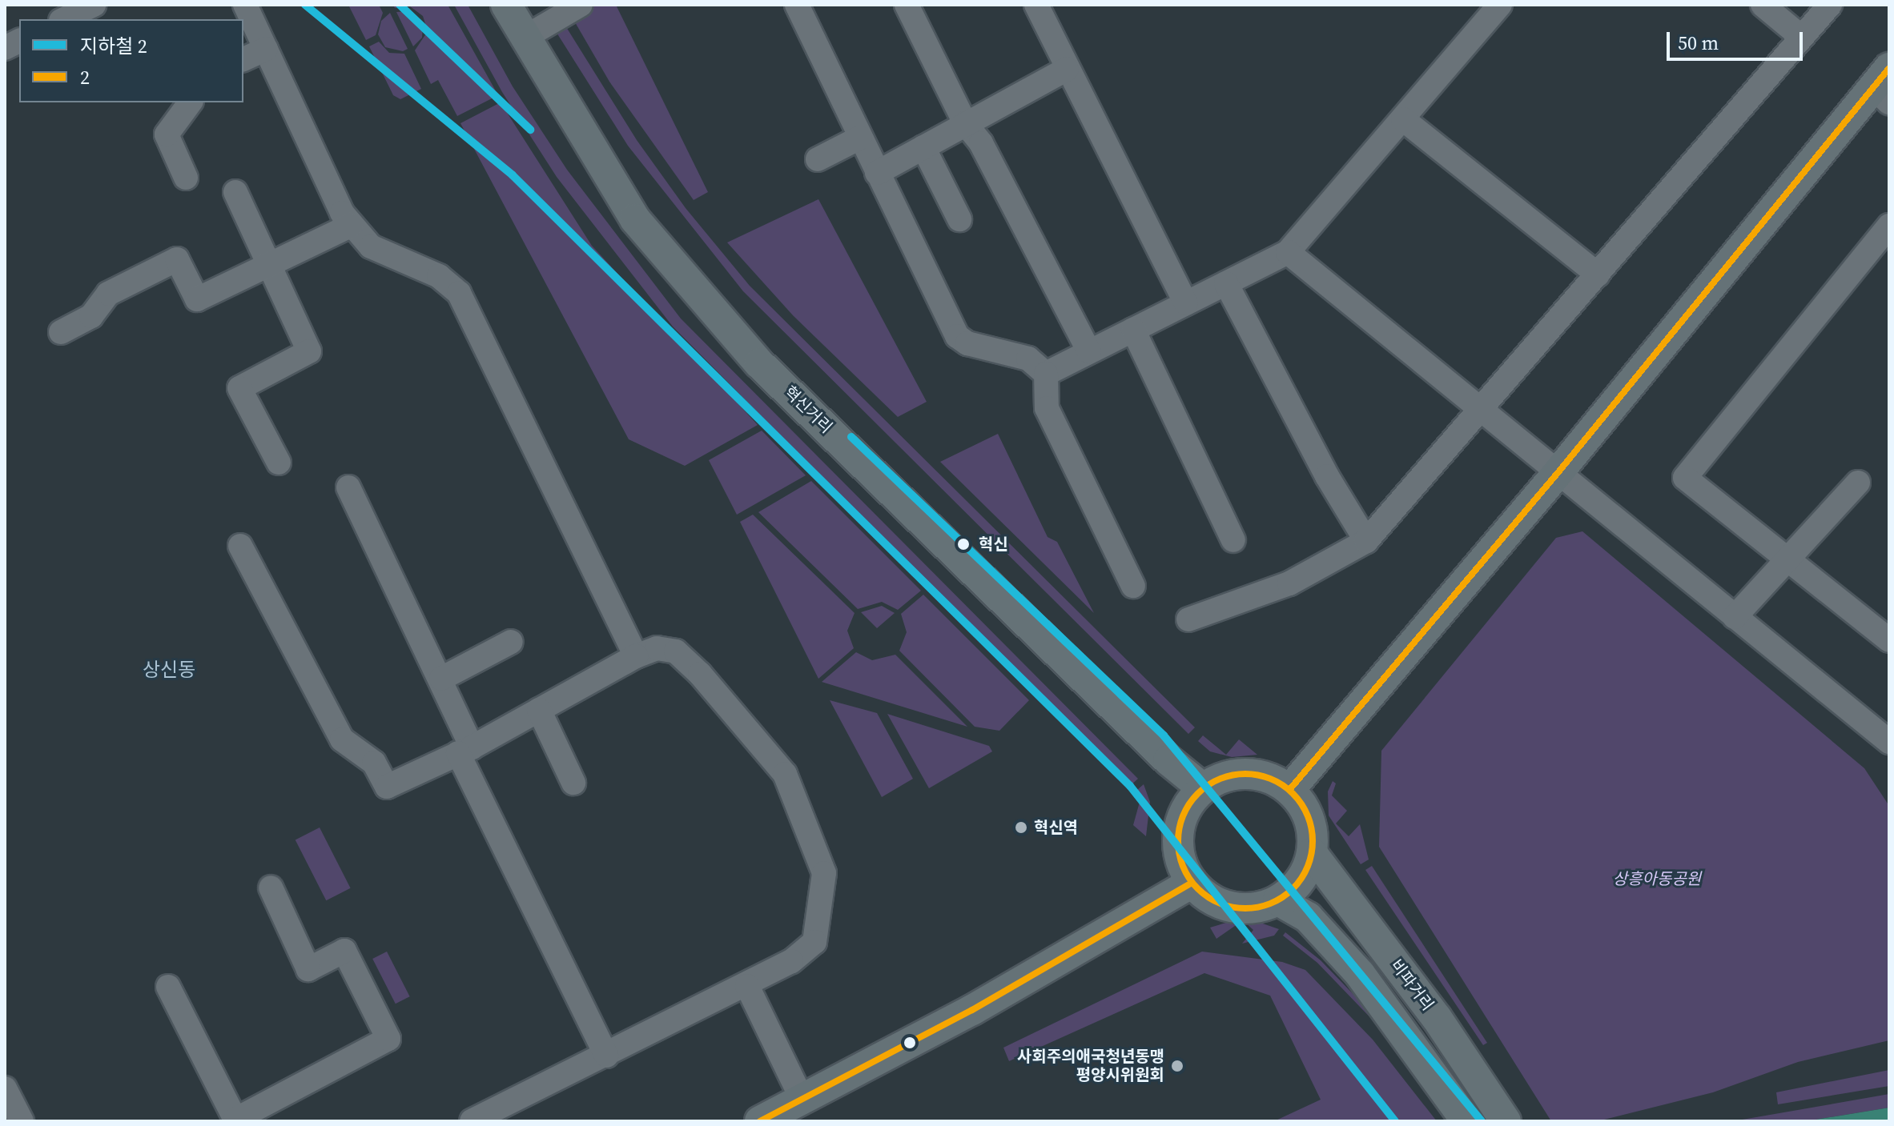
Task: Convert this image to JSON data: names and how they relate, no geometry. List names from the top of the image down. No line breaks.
{"streets":{"main road":["혁신거리","비파거리"]},"crossings":[["혁신거리","비파거리"]],"districts":["상신동"],"parks":["상흥아동공원"],"places":["혁신","혁신역","사회주의애국청년동맹 평양시위원회"],"lines":["metro line 2","transit line 2"],"legend":["지하철 2","2"],"scale_bar":"50 m"}
